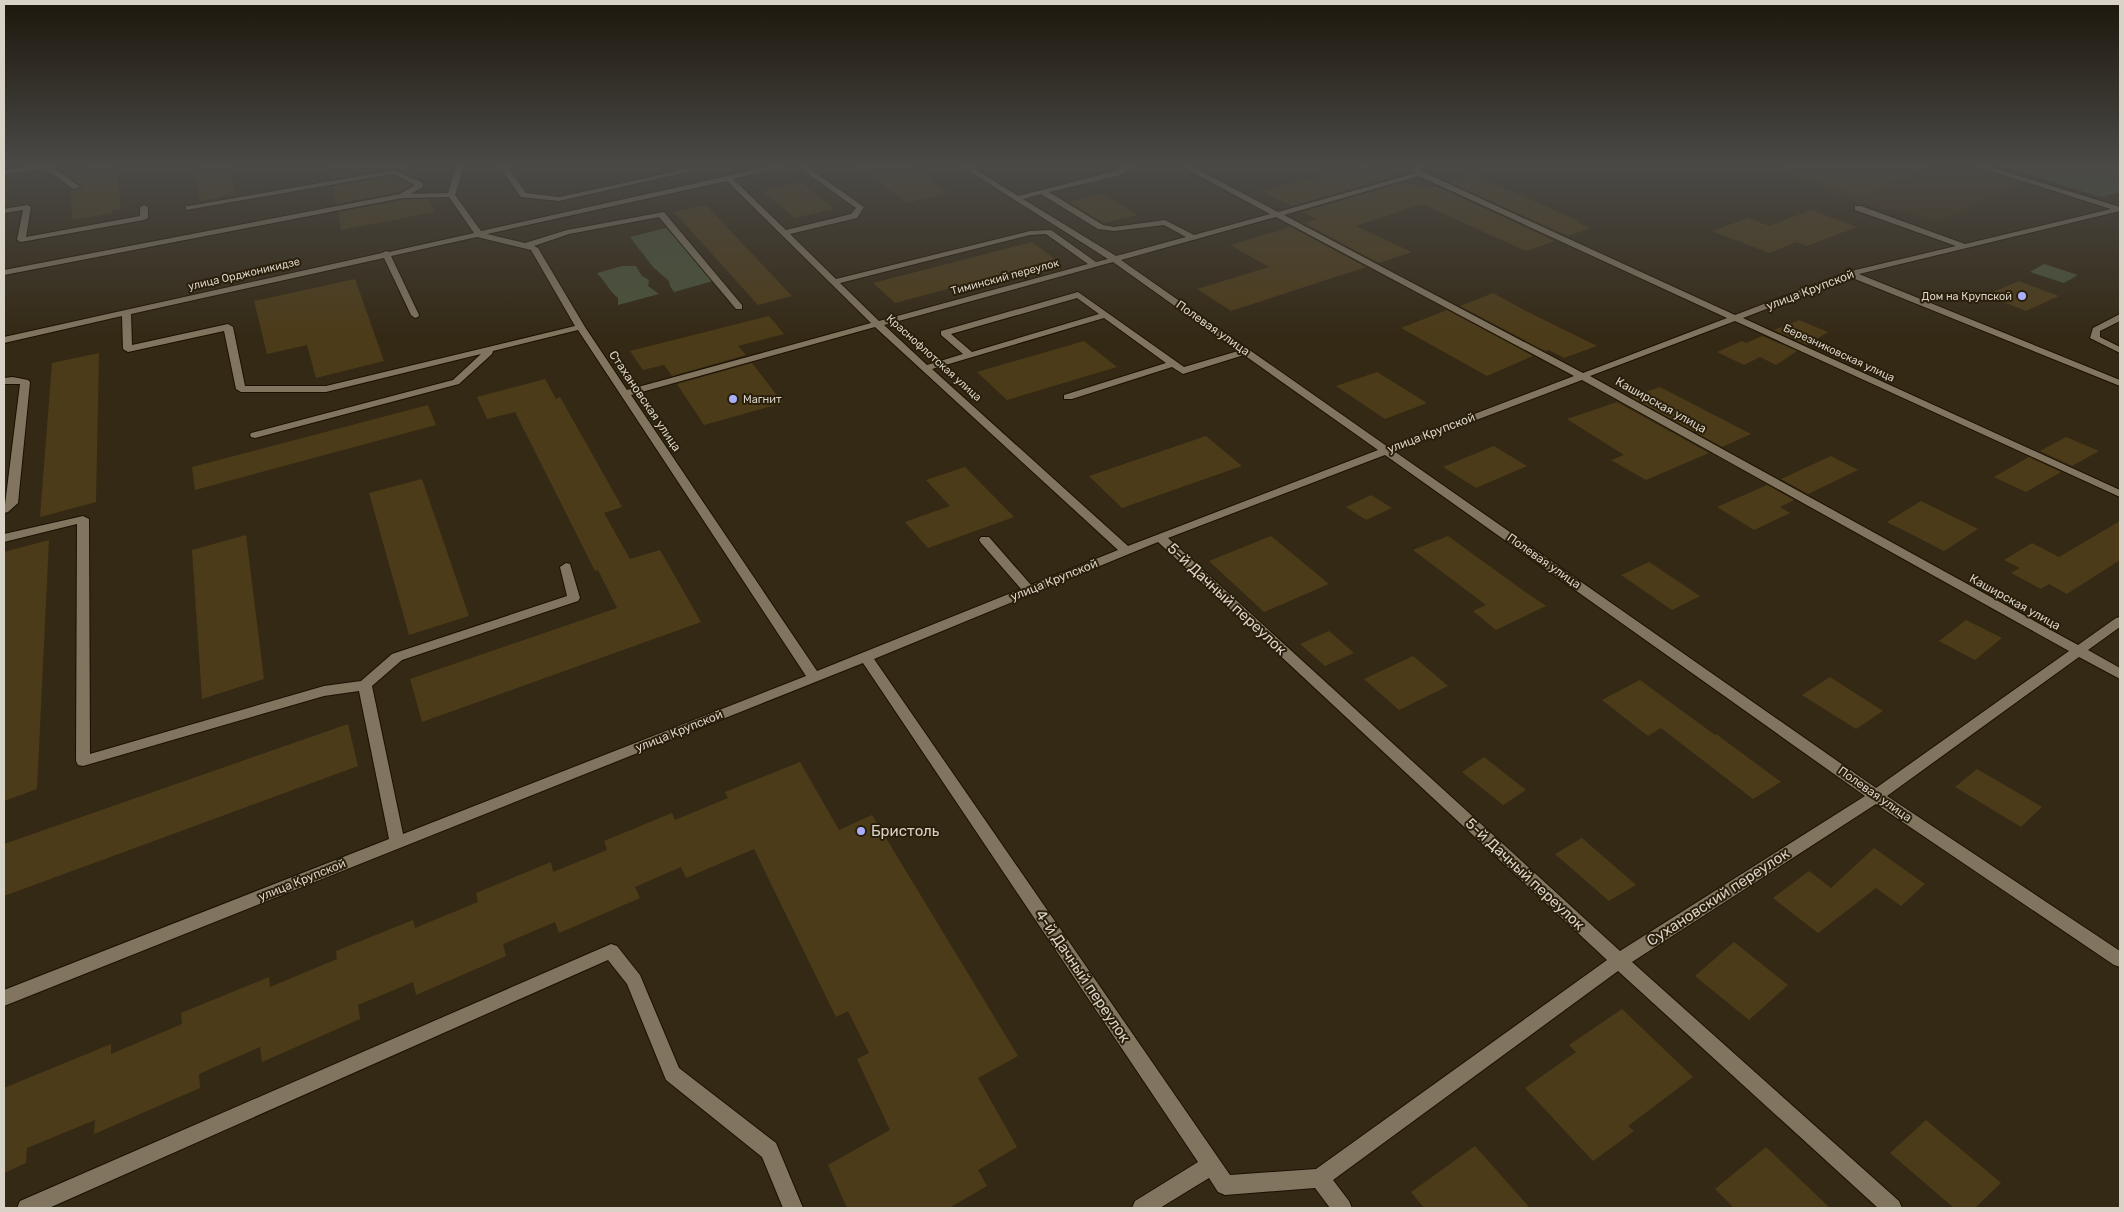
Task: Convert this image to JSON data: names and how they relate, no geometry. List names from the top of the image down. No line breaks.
{"streets":{"street":["улица Орджоникидзе","Тиминский переулок","улица Крупской","Полевая улица","Березниковская улица","Краснофлотская улица","Стахановская улица","Каширская улица","5-й Дачный переулок","Сухановский переулок","4-й Дачный переулок"]},"crossings":[["улица Орджоникидзе","Стахановская улица"],["Тиминский переулок","Полевая улица"],["Тиминский переулок","Краснофлотская улица"],["Тиминский переулок","Стахановская улица"],["улица Крупской","Полевая улица"],["улица Крупской","Березниковская улица"],["улица Крупской","Краснофлотская улица"],["улица Крупской","Стахановская улица"],["улица Крупской","Каширская улица"],["улица Крупской","5-й Дачный переулок"],["улица Крупской","4-й Дачный переулок"],["Полевая улица","Сухановский переулок"],["Каширская улица","Сухановский переулок"],["5-й Дачный переулок","Сухановский переулок"],["Сухановский переулок","4-й Дачный переулок"]],"places":["Дом на Крупской","Магнит","Бристоль"]}
